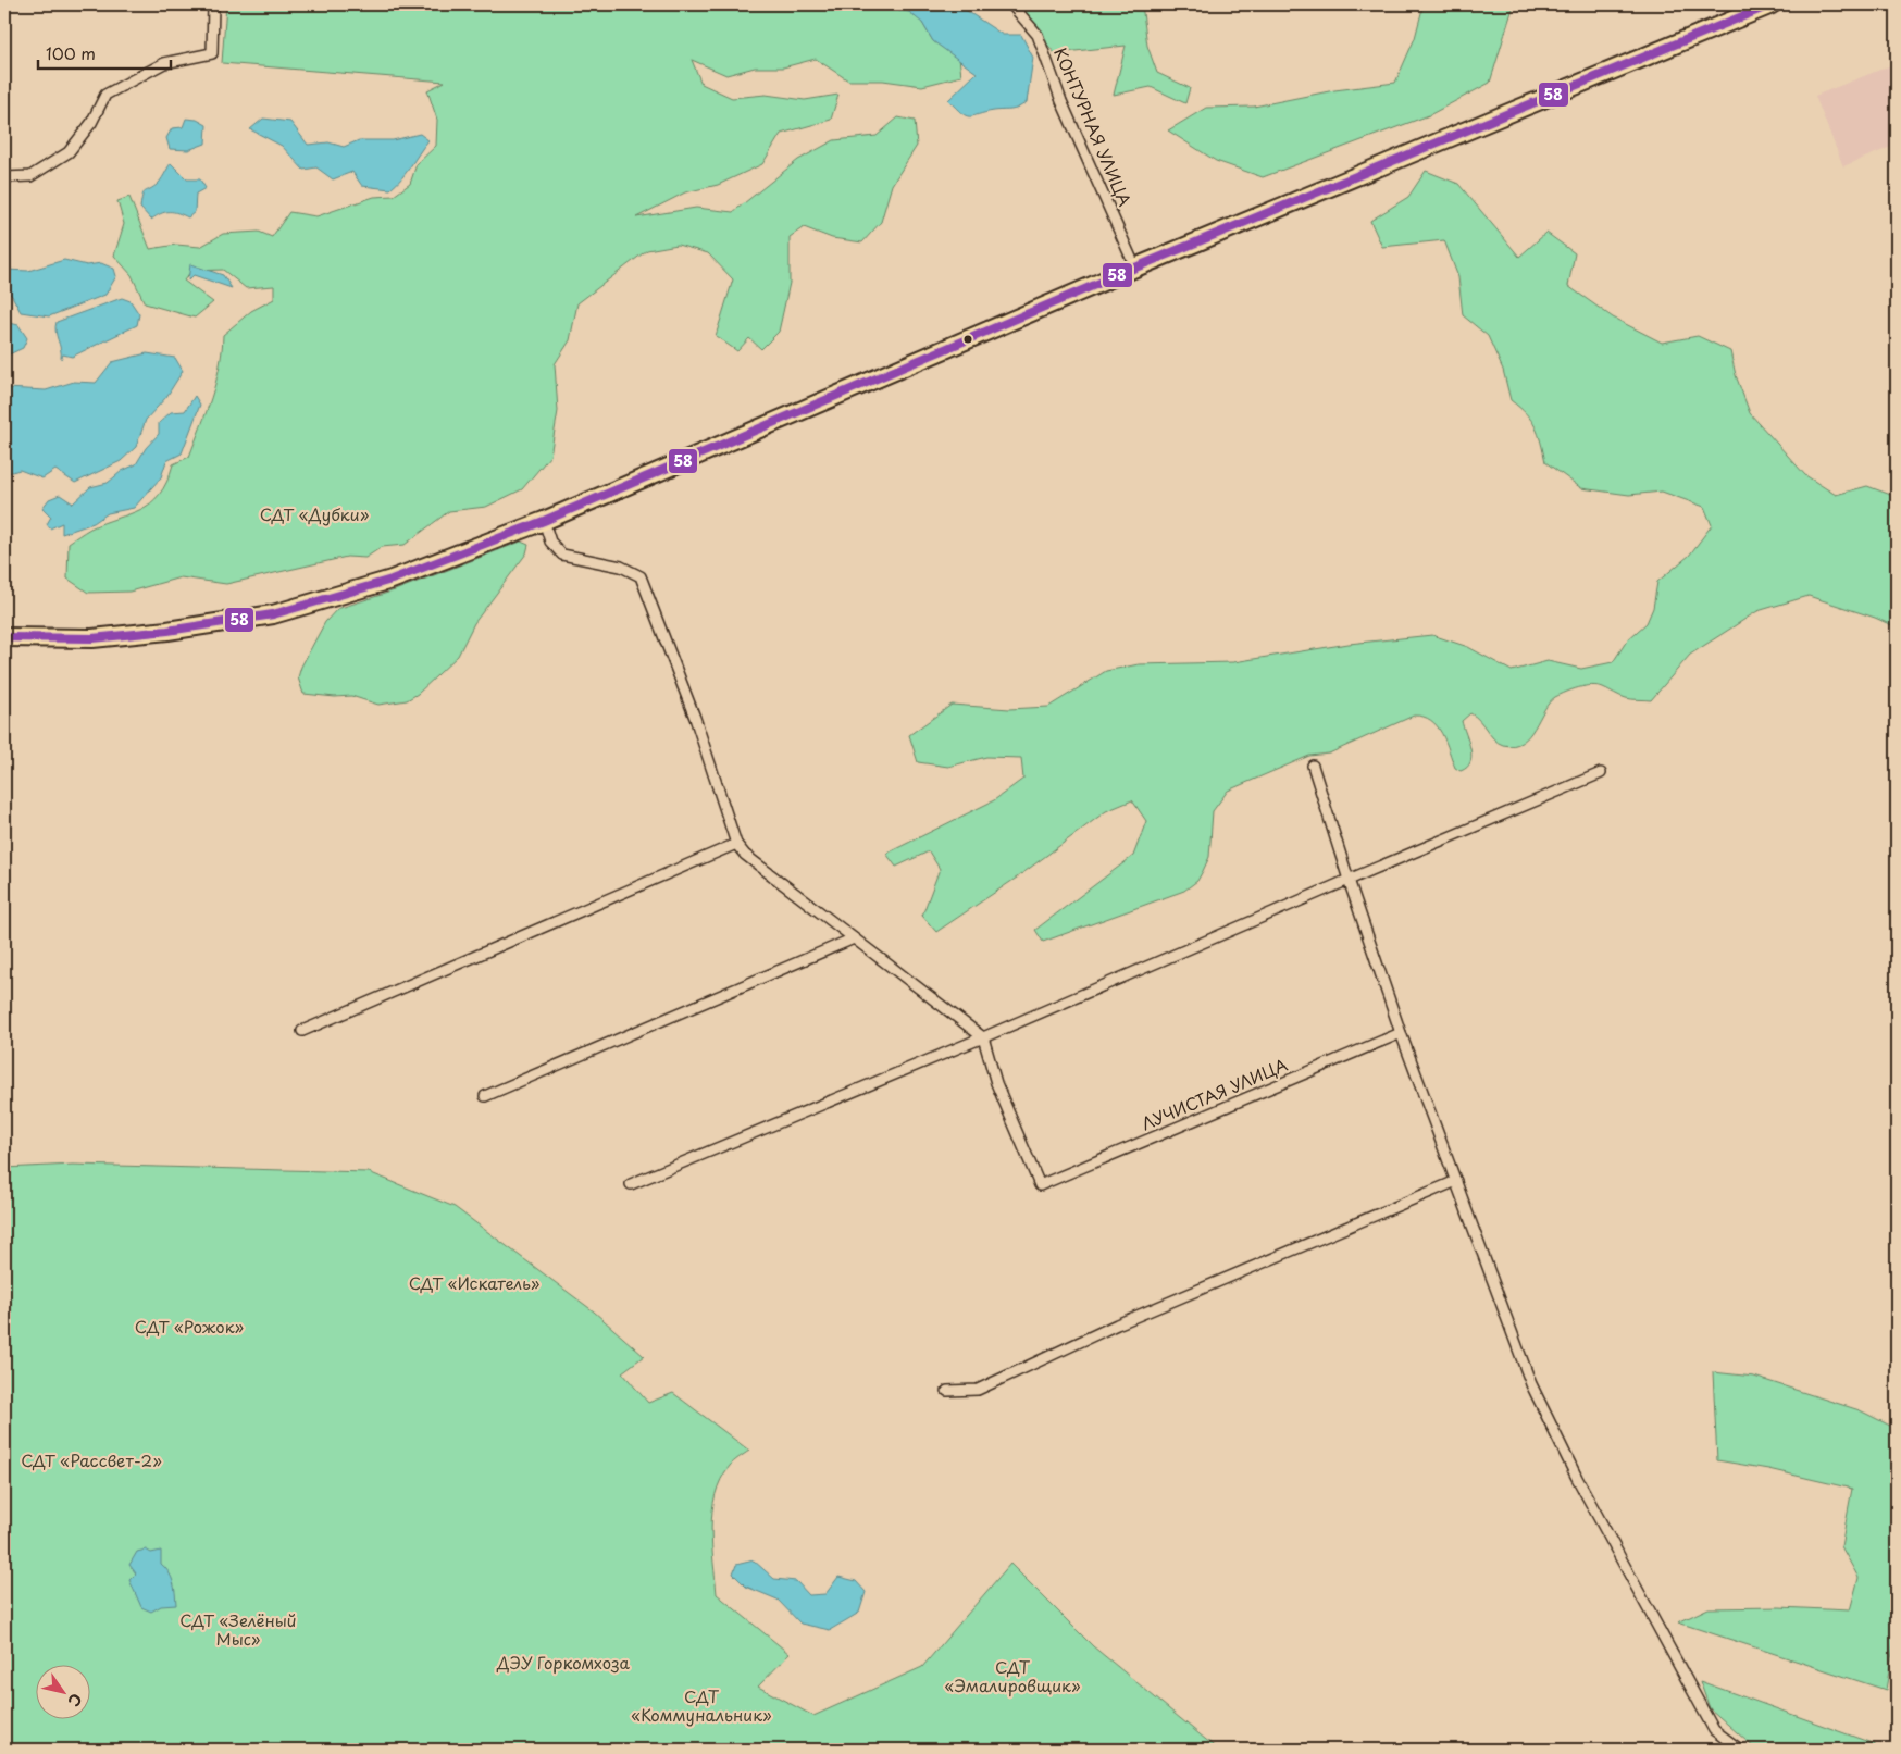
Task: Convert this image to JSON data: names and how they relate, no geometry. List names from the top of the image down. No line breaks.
{"streets":{"street":["КОНТУРНАЯ УЛИЦА","ЛУЧИСТАЯ УЛИЦА"]},"parks":["СДТ «Дубки»","СДТ «Искатель»","СДТ «Рожок»","СДТ «Рассвет-2»","СДТ «Зелёный Мыс»","ДЭУ Горкомхоза","СДТ «Эмалировщик»","СДТ «Коммунальник»"],"lines":["transit line 58"],"scale_bar":"100 m","north":"bottom right"}
